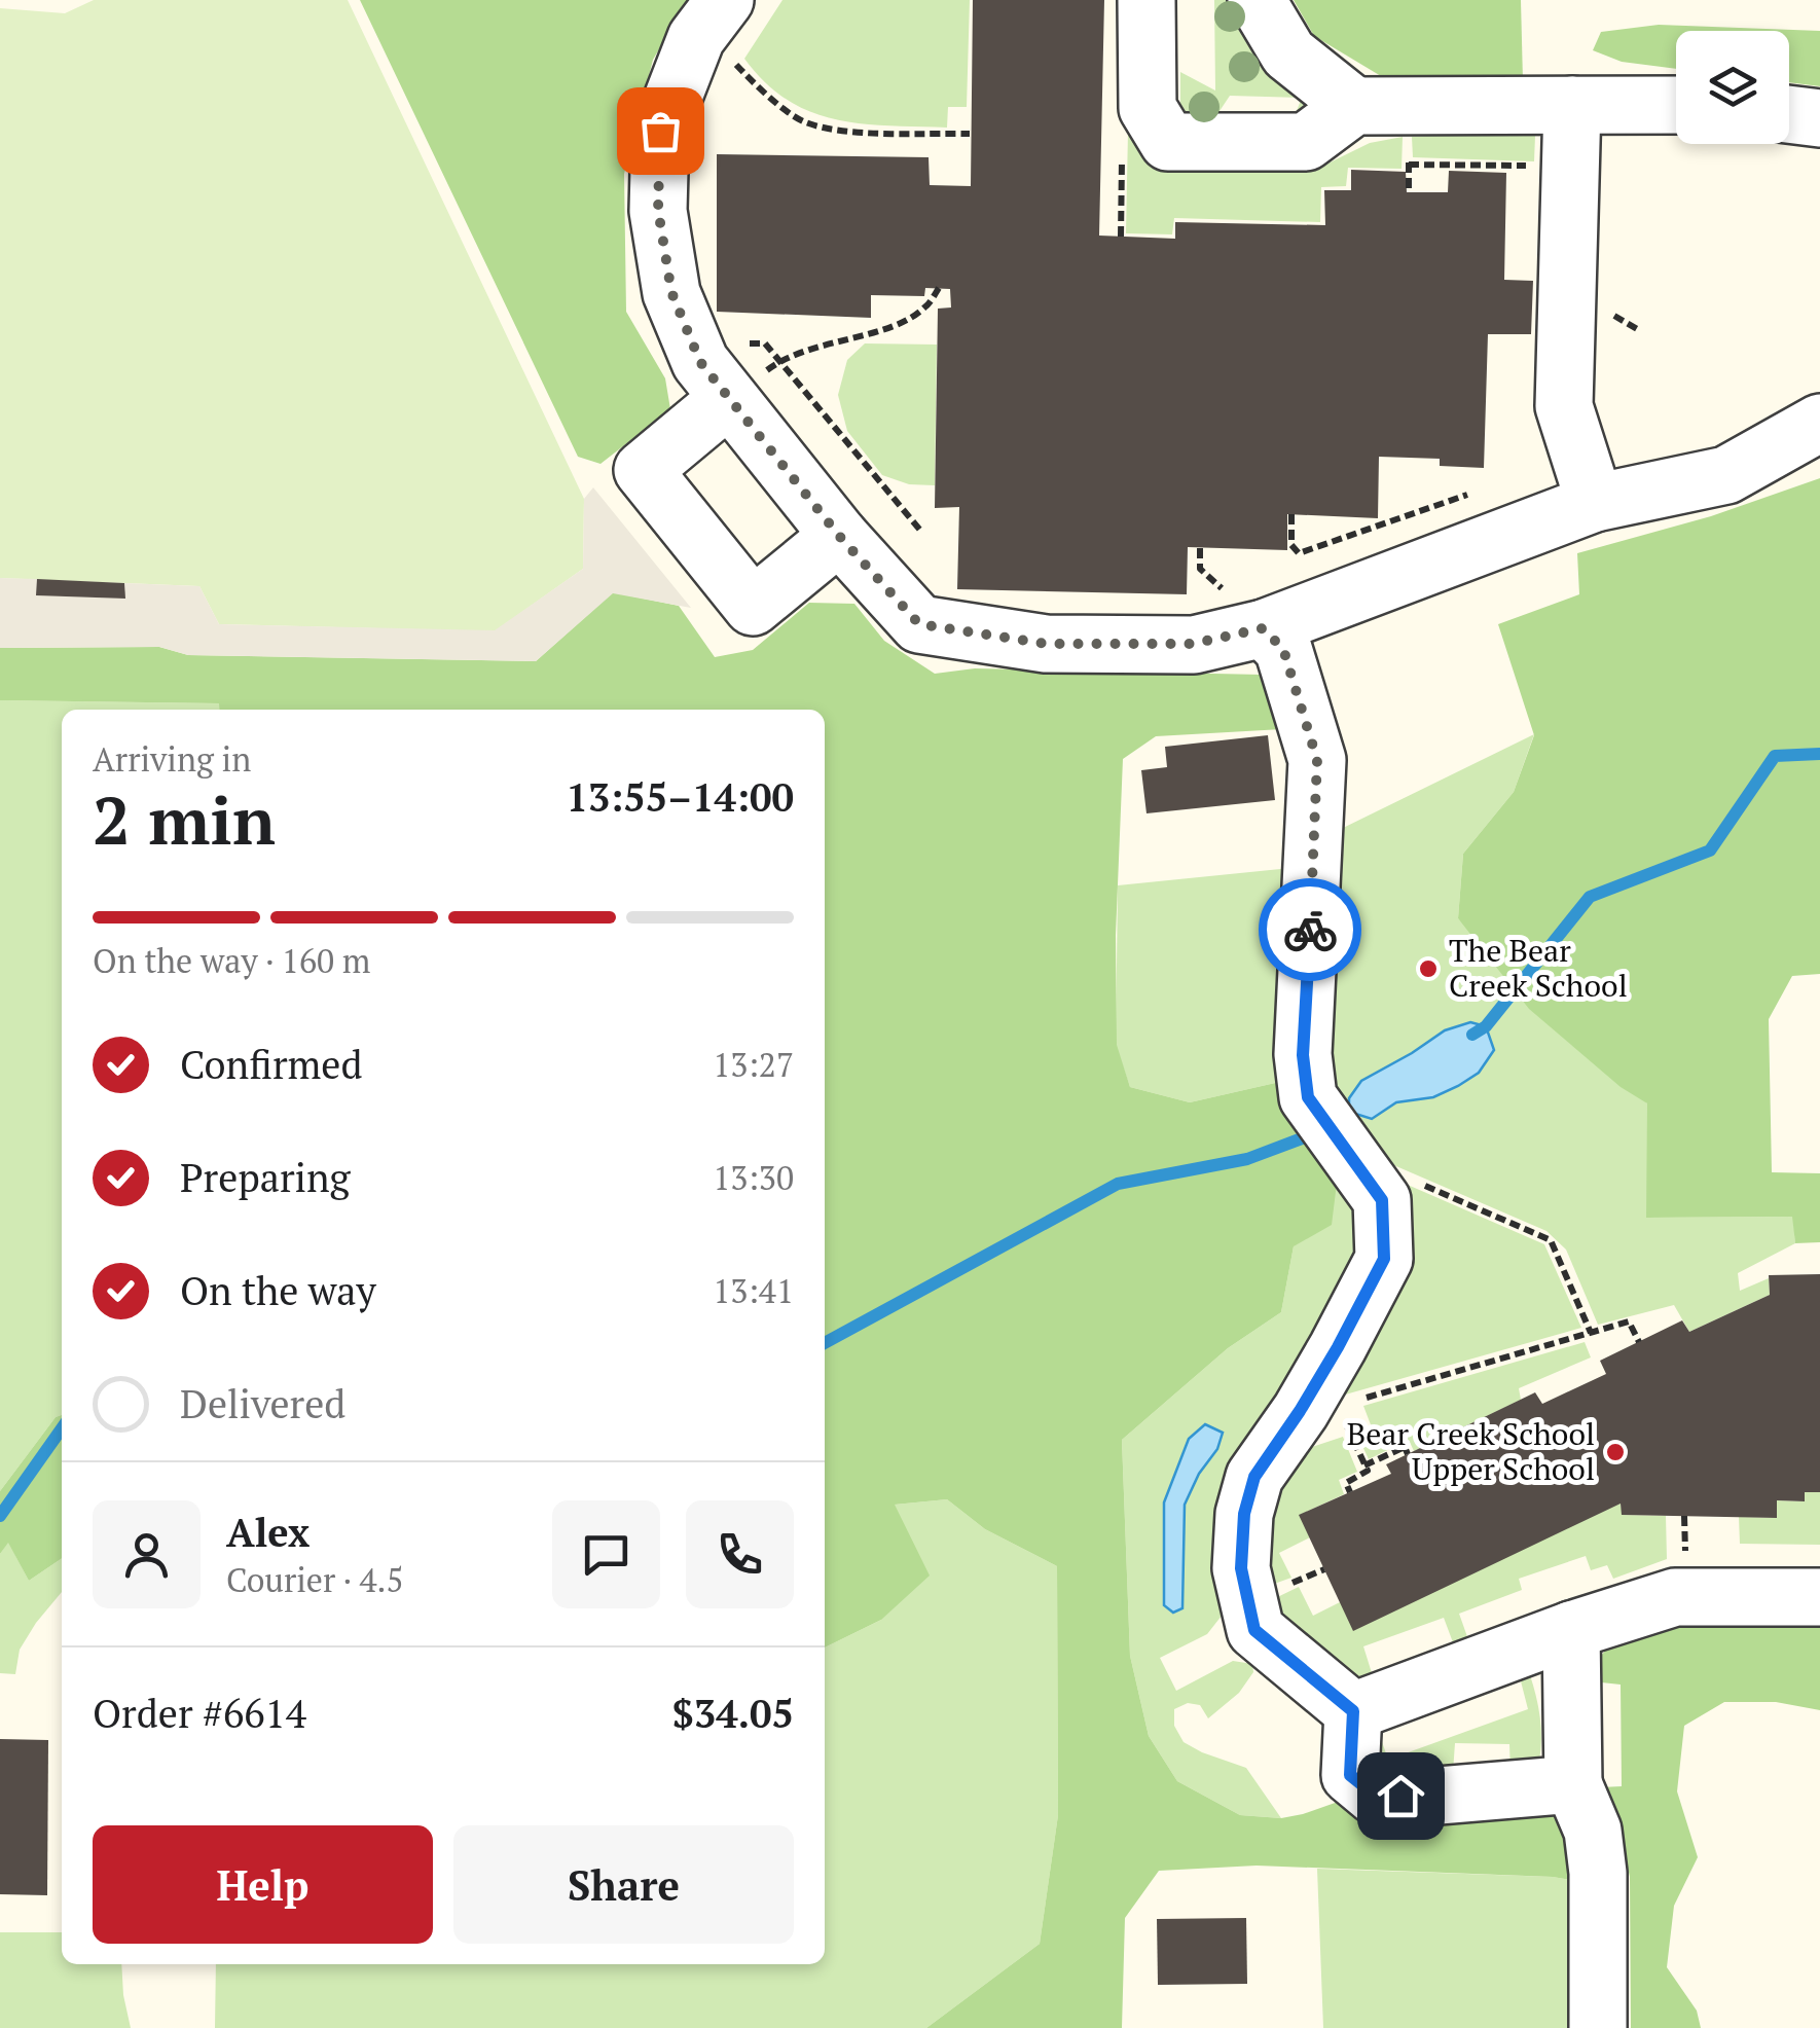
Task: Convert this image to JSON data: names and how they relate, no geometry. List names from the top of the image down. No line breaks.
{"places":["The Bear Creek School","Bear Creek School Upper School"],"page":{"heading":["2 min","Arriving in","13:55–14:00"],"panel":["Alex","Courier · 4.5","Order #6614","$34.05"],"bar":"On the way · 160 m","list":[["Confirmed","13:27"],["Preparing","13:30"],["On the way","13:41"],"Delivered"],"buttons":["Help","Share"]}}
